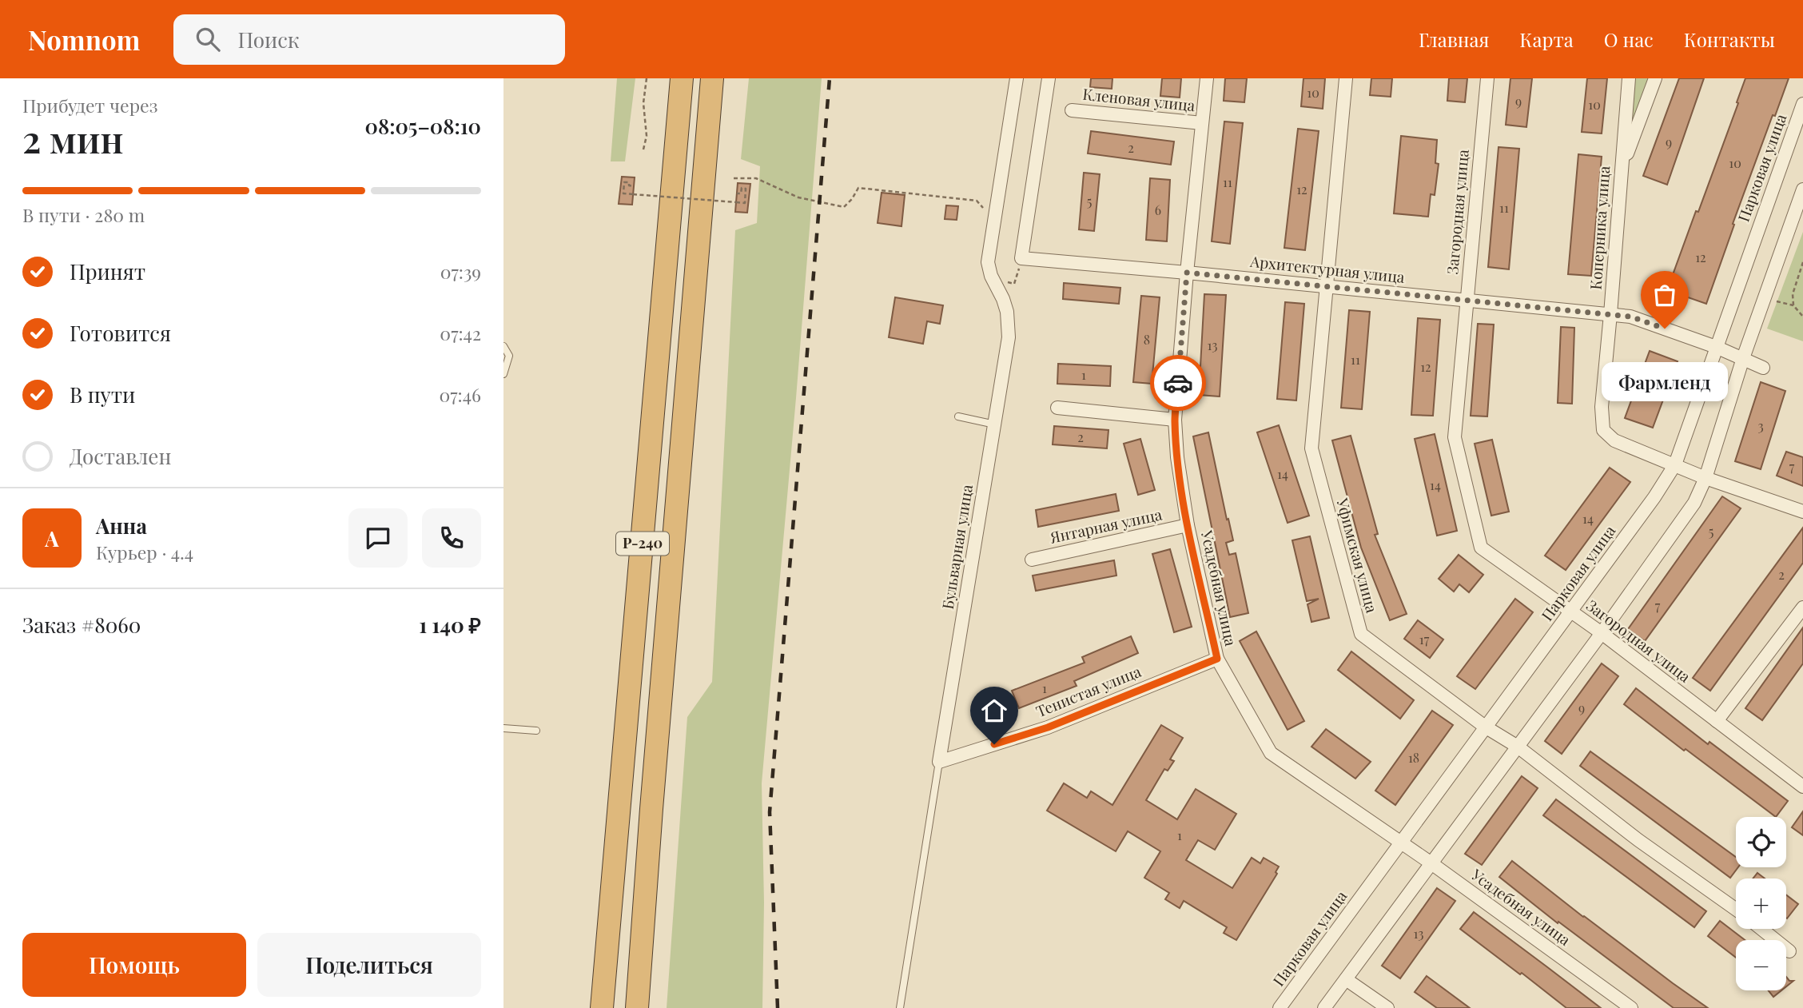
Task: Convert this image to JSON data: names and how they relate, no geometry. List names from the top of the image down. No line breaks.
{"streets":{"highway":["Р-240"],"street":["Кленовая улица","Парковая улица","Загородная улица","Коперника улица","Архитектурная улица","Янтарная улица","Бульварная улица","Уфимская улица","Усадебная улица","Тенистая улица"]},"crossings":[["Кленовая улица","Усадебная улица"],["Парковая улица","Загородная улица"],["Парковая улица","Коперника улица"],["Парковая улица","Архитектурная улица"],["Парковая улица","Уфимская улица"],["Парковая улица","Усадебная улица"],["Загородная улица","Архитектурная улица"],["Коперника улица","Архитектурная улица"],["Архитектурная улица","Уфимская улица"],["Архитектурная улица","Усадебная улица"],["Янтарная улица","Усадебная улица"],["Бульварная улица","Тенистая улица"],["Усадебная улица","Тенистая улица"]],"places":["Фармленд"],"house_numbers":["10","9","10","9","2","10","11","12","5","11","6","12","8","13","11","12","1","3","2","7","14","14","14","5","2","7","17","1","9","18","1","13"],"page":{"header":"Nomnom","search":"Поиск","nav":["Главная","Карта","О нас","Контакты"],"heading":["2 мин","Прибудет через","08:05–08:10"],"panel":["Анна","Курьер · 4.4","Заказ #8060","1 140 ₽"],"bar":"В пути · 280 m","list":[["Принят","07:39"],["Готовится","07:42"],["В пути","07:46"],"Доставлен"],"bubble":"Фармленд","round":"А","map_buttons":["+","−"],"buttons":["Помощь","Поделиться"]}}
